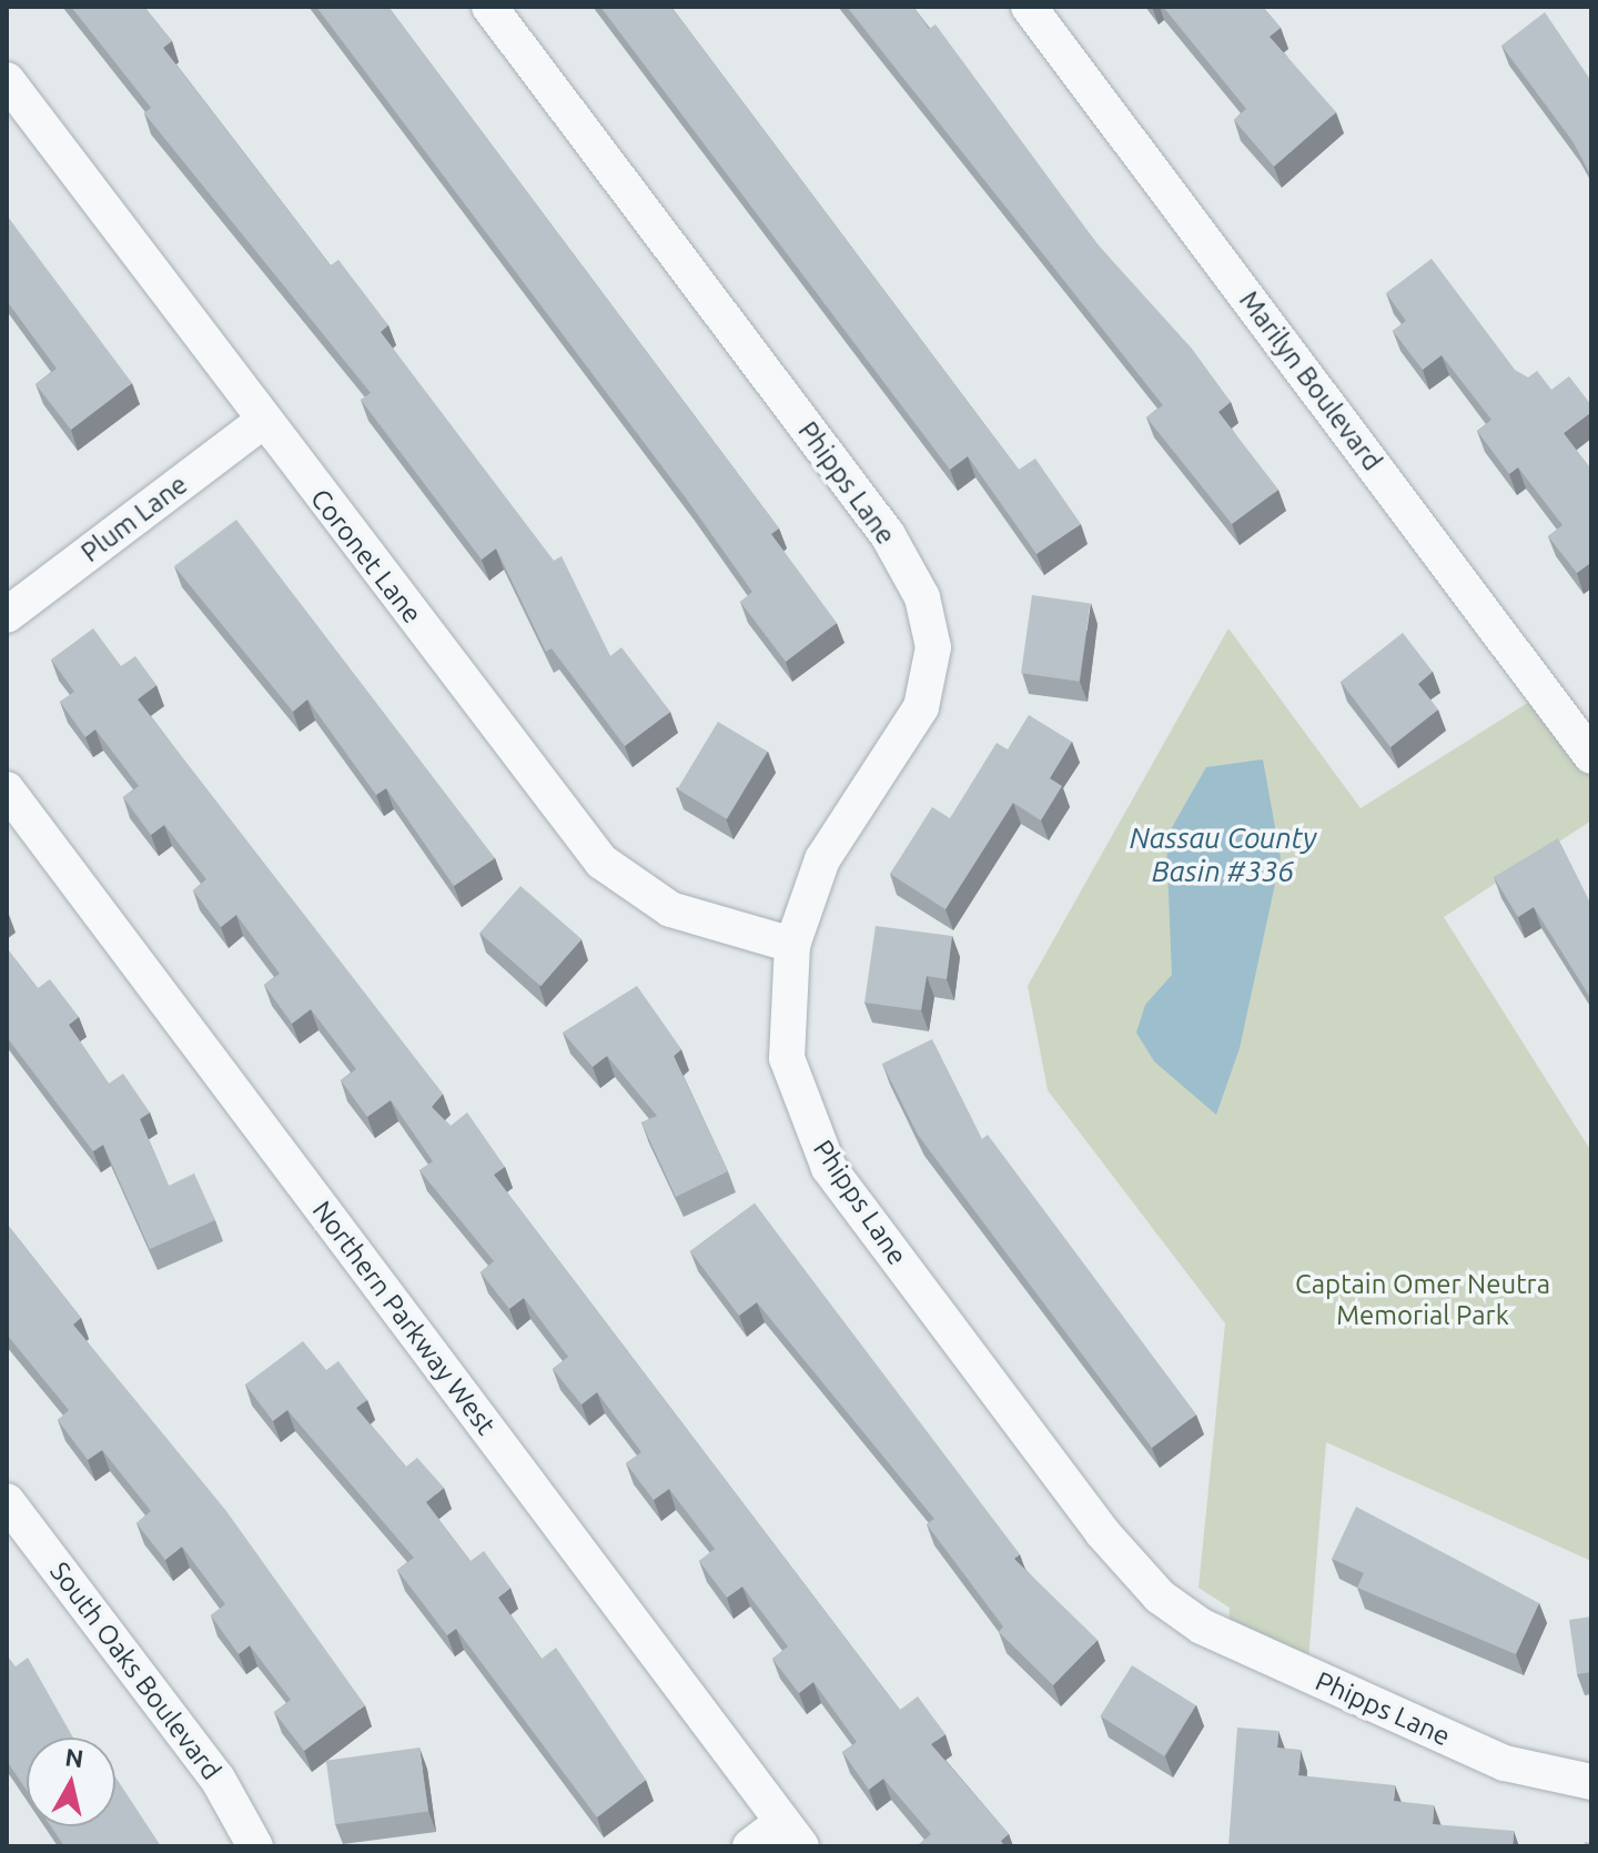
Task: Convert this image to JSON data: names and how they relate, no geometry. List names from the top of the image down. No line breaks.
{"streets":{"street":["Marilyn Boulevard","Phipps Lane","Plum Lane","Coronet Lane","Northern Parkway West","South Oaks Boulevard"]},"crossings":[["Phipps Lane","Coronet Lane"],["Plum Lane","Coronet Lane"]],"water":["Nassau County Basin #336"],"parks":["Captain Omer Neutra Memorial Park"],"north":"top"}
